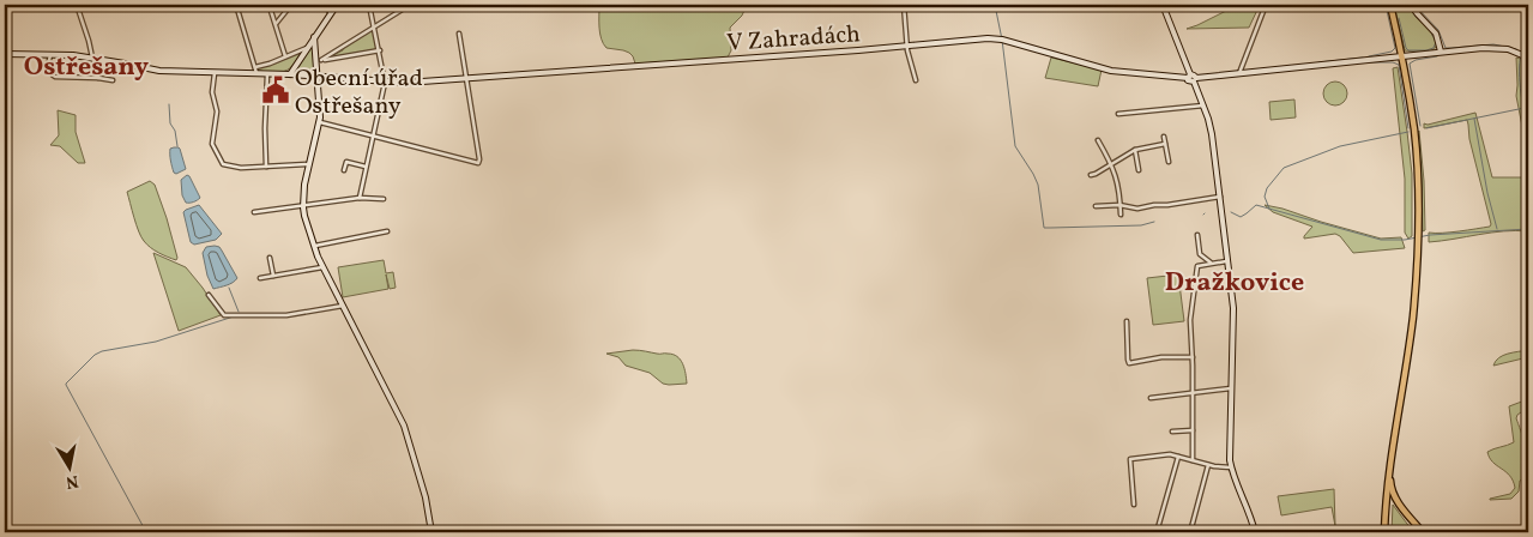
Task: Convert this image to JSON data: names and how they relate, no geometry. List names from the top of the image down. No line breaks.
{"streets":{"street":["V Zahradách"]},"districts":["Ostřešany","Dražkovice"],"places":{"public building":["Obecní úřad Ostřešany"]},"north":"bottom"}
